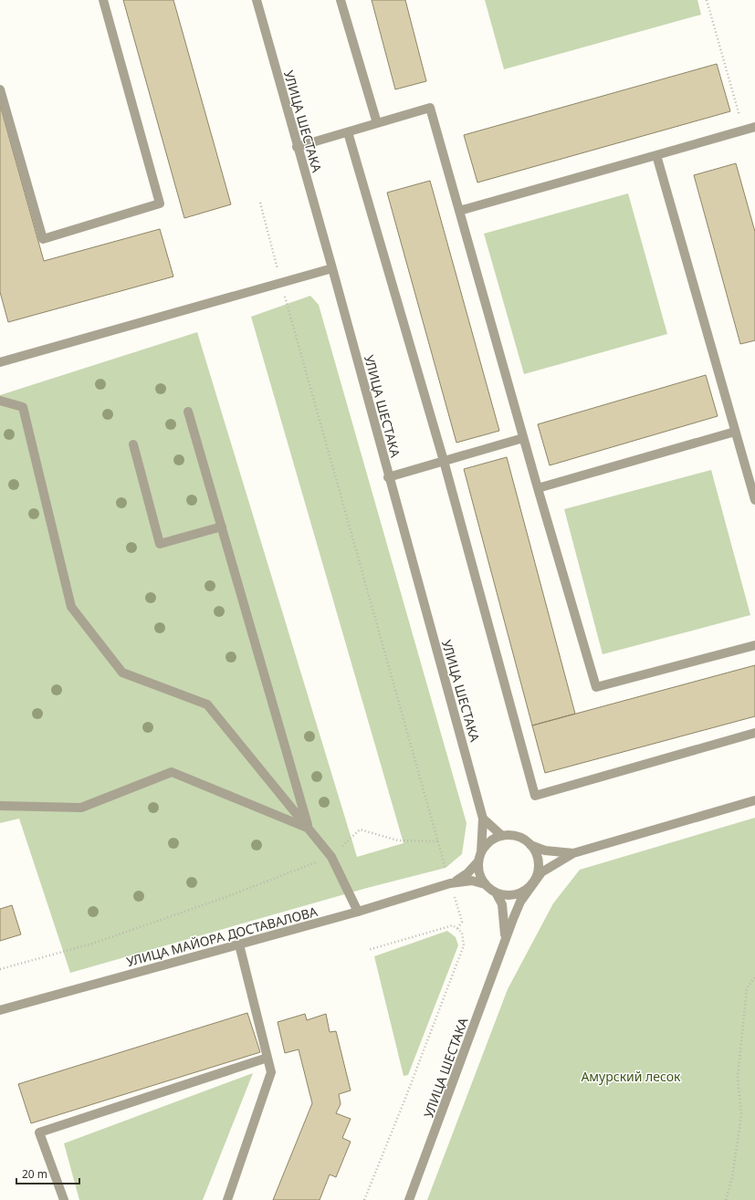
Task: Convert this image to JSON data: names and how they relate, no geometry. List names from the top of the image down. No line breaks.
{"streets":{"street":["УЛИЦА ШЕСТАКА","УЛИЦА МАЙОРА ДОСТАВАЛОВА"]},"crossings":[["УЛИЦА ШЕСТАКА","УЛИЦА МАЙОРА ДОСТАВАЛОВА"]],"parks":["Амурский лесок"],"scale_bar":"20 m"}
